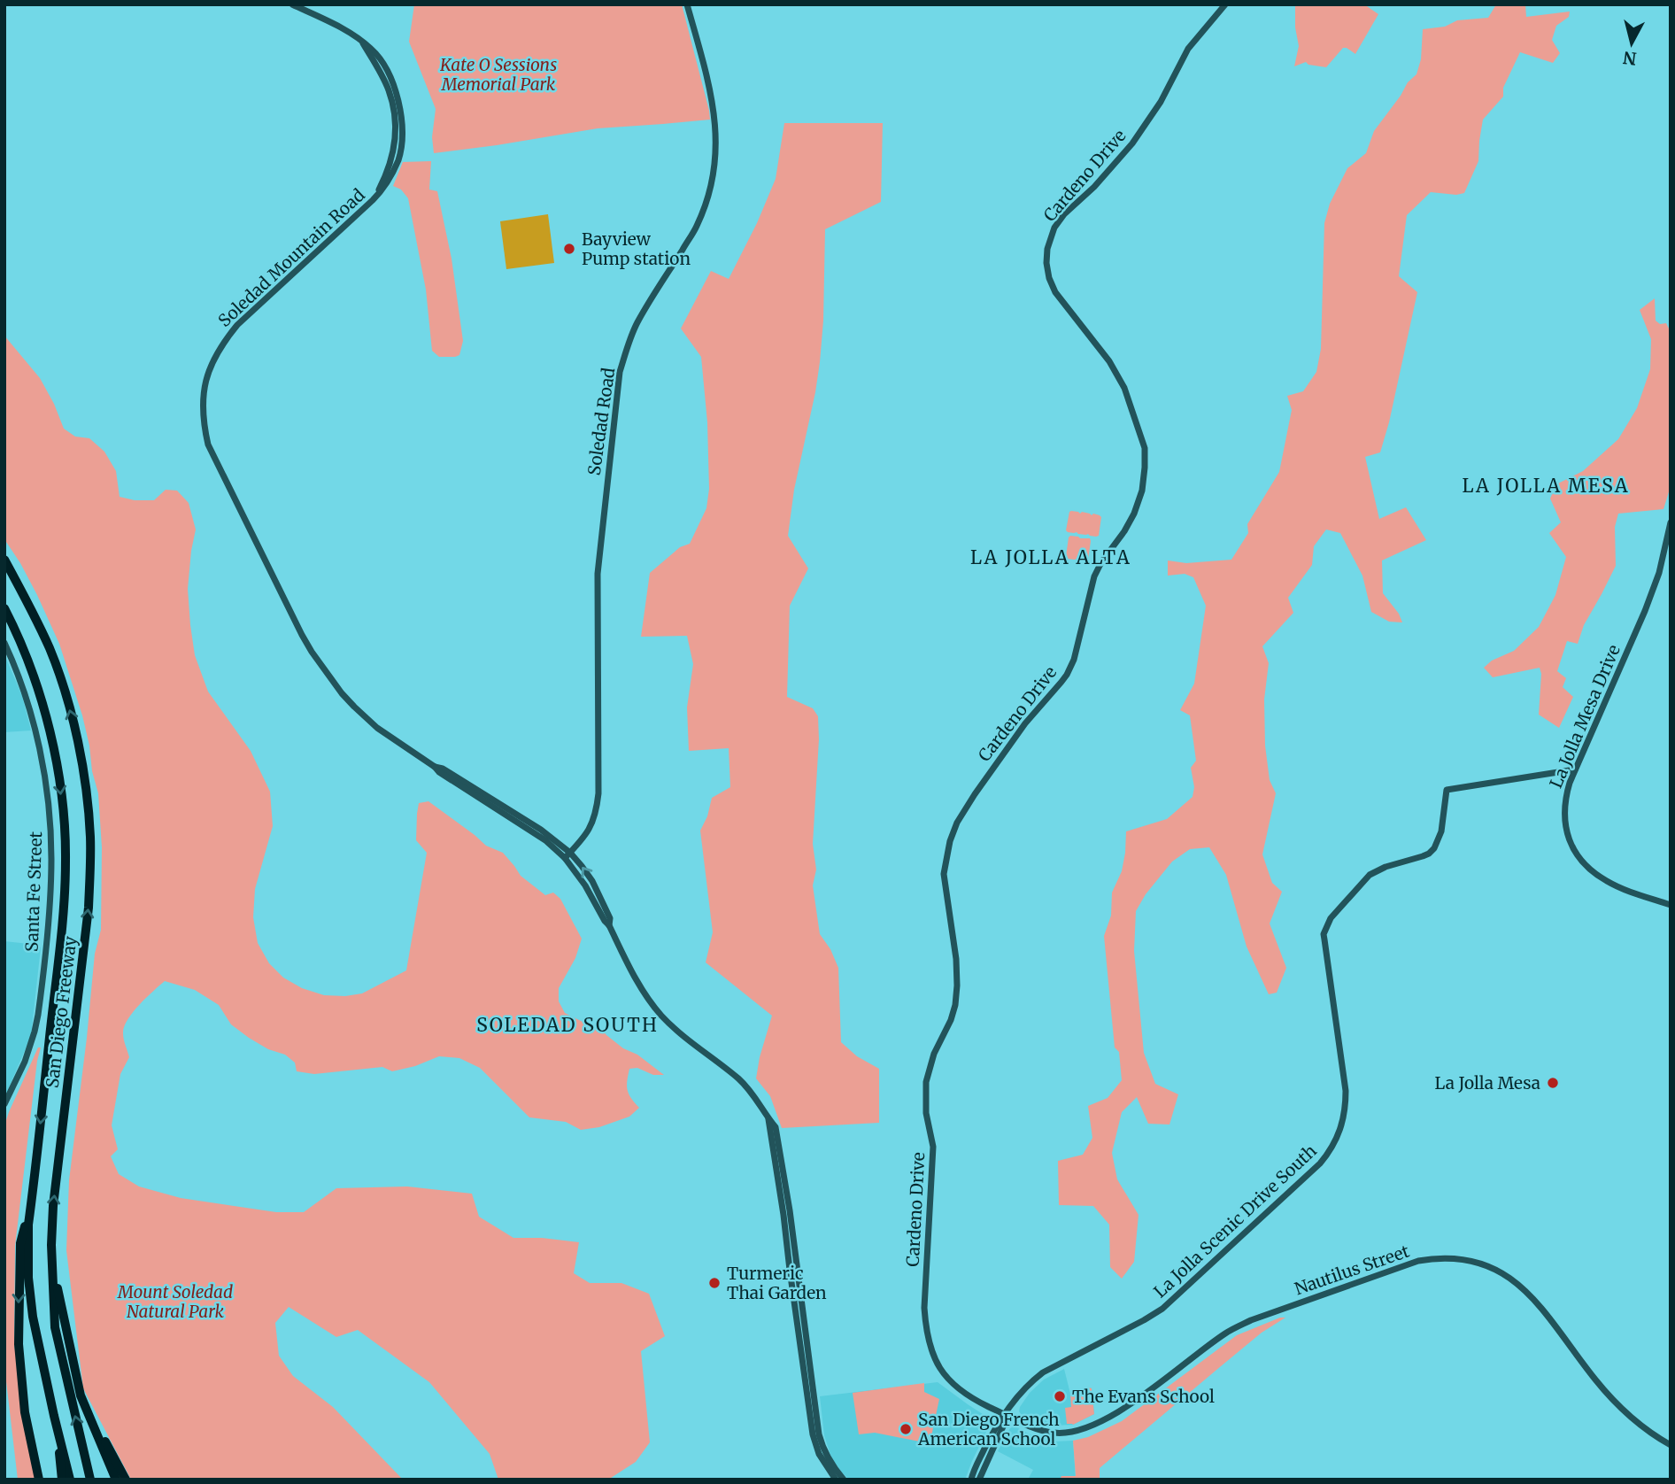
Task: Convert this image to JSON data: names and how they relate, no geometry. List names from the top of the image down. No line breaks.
{"streets":{"highway":["San Diego Freeway"],"street":["Cardeno Drive","Soledad Mountain Road","Soledad Road","La Jolla Mesa Drive","Santa Fe Street","La Jolla Scenic Drive South","Nautilus Street"]},"crossings":[["Cardeno Drive","La Jolla Scenic Drive South"],["Cardeno Drive","Nautilus Street"],["Soledad Mountain Road","Soledad Road"],["La Jolla Mesa Drive","La Jolla Scenic Drive South"],["La Jolla Scenic Drive South","Nautilus Street"]],"districts":["LA JOLLA MESA","LA JOLLA ALTA","SOLEDAD SOUTH"],"parks":["Kate O Sessions Memorial Park","Mount Soledad Natural Park"],"places":["Bayview Pump station","La Jolla Mesa","Turmeric Thai Garden","The Evans School","San Diego French American School"],"north":"bottom"}
